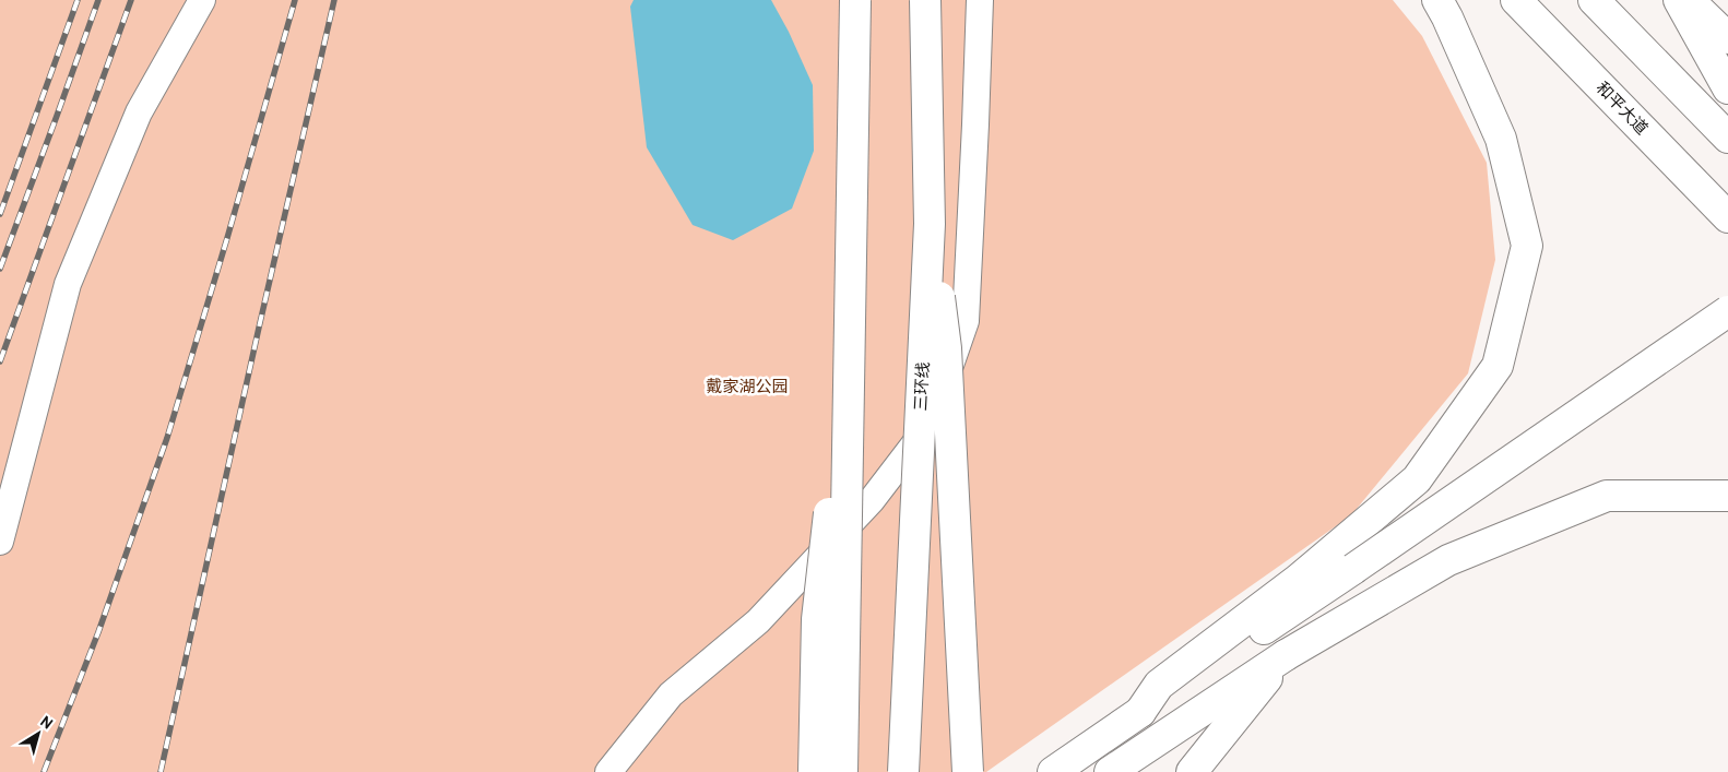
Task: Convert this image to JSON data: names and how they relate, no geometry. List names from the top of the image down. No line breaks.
{"streets":{"main road":["和平大道","三环线"]},"parks":["戴家湖公园"],"north":"top right"}
